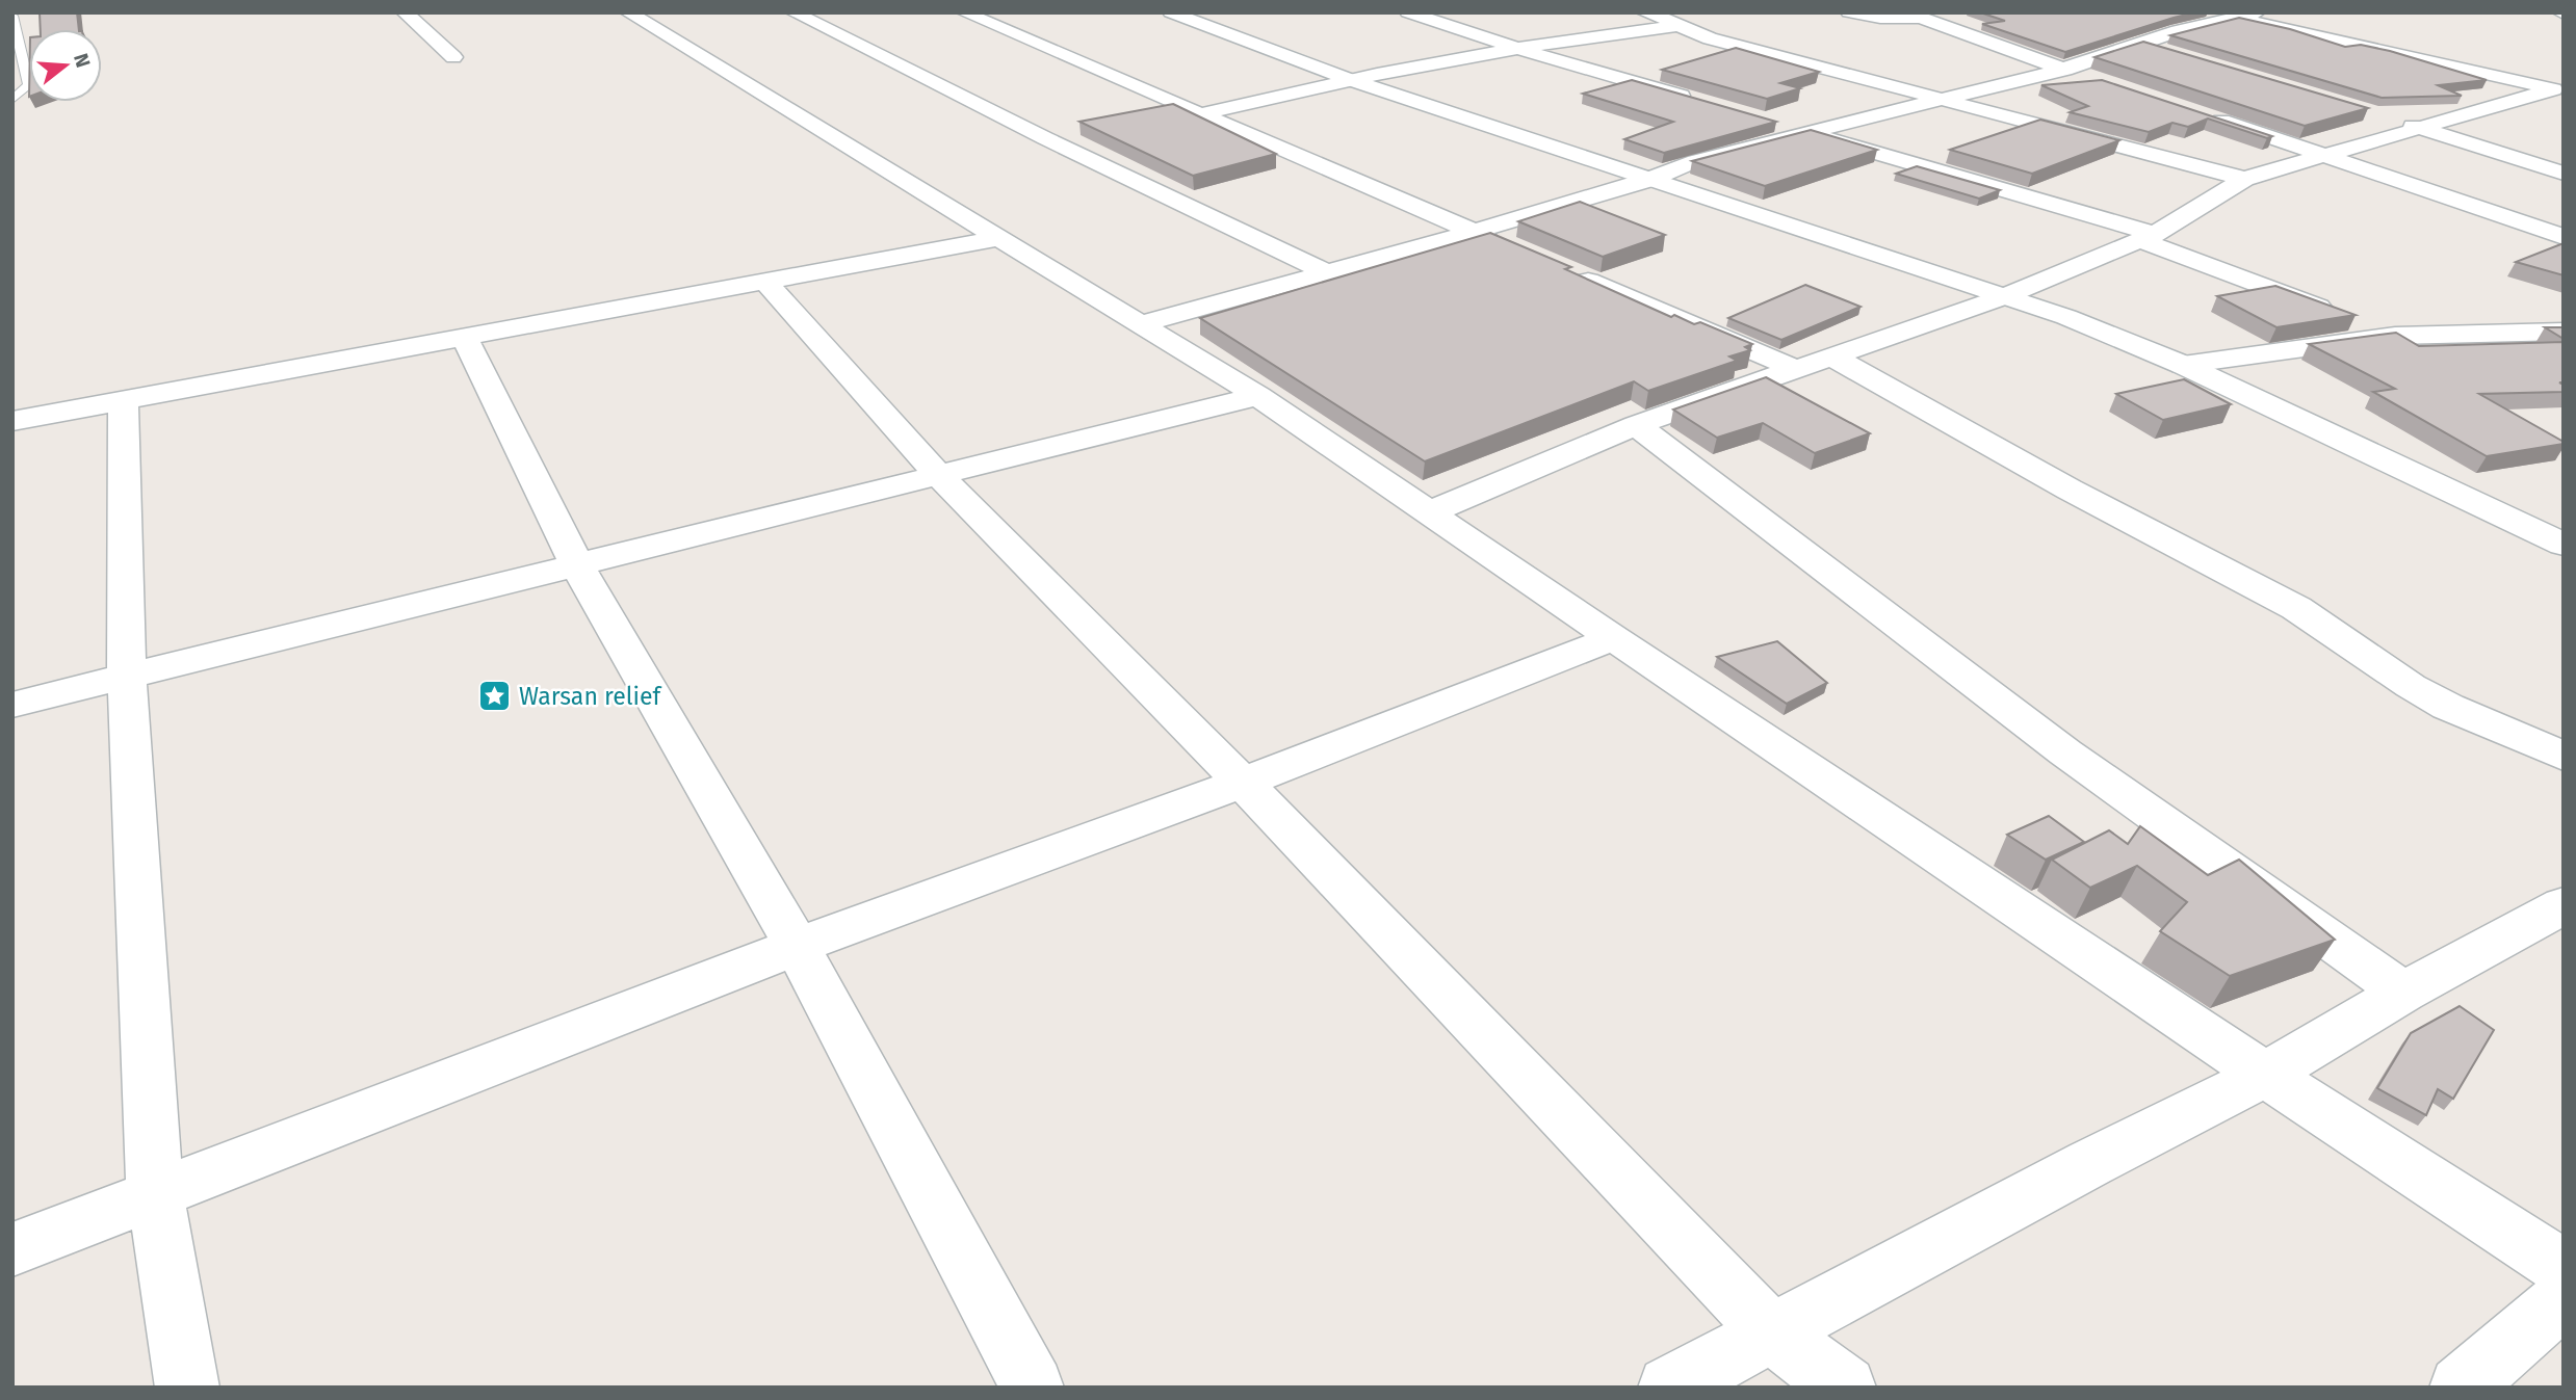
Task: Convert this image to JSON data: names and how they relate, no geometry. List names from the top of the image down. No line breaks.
{"places":{"place":["Warsan relief"]},"north":"right"}
